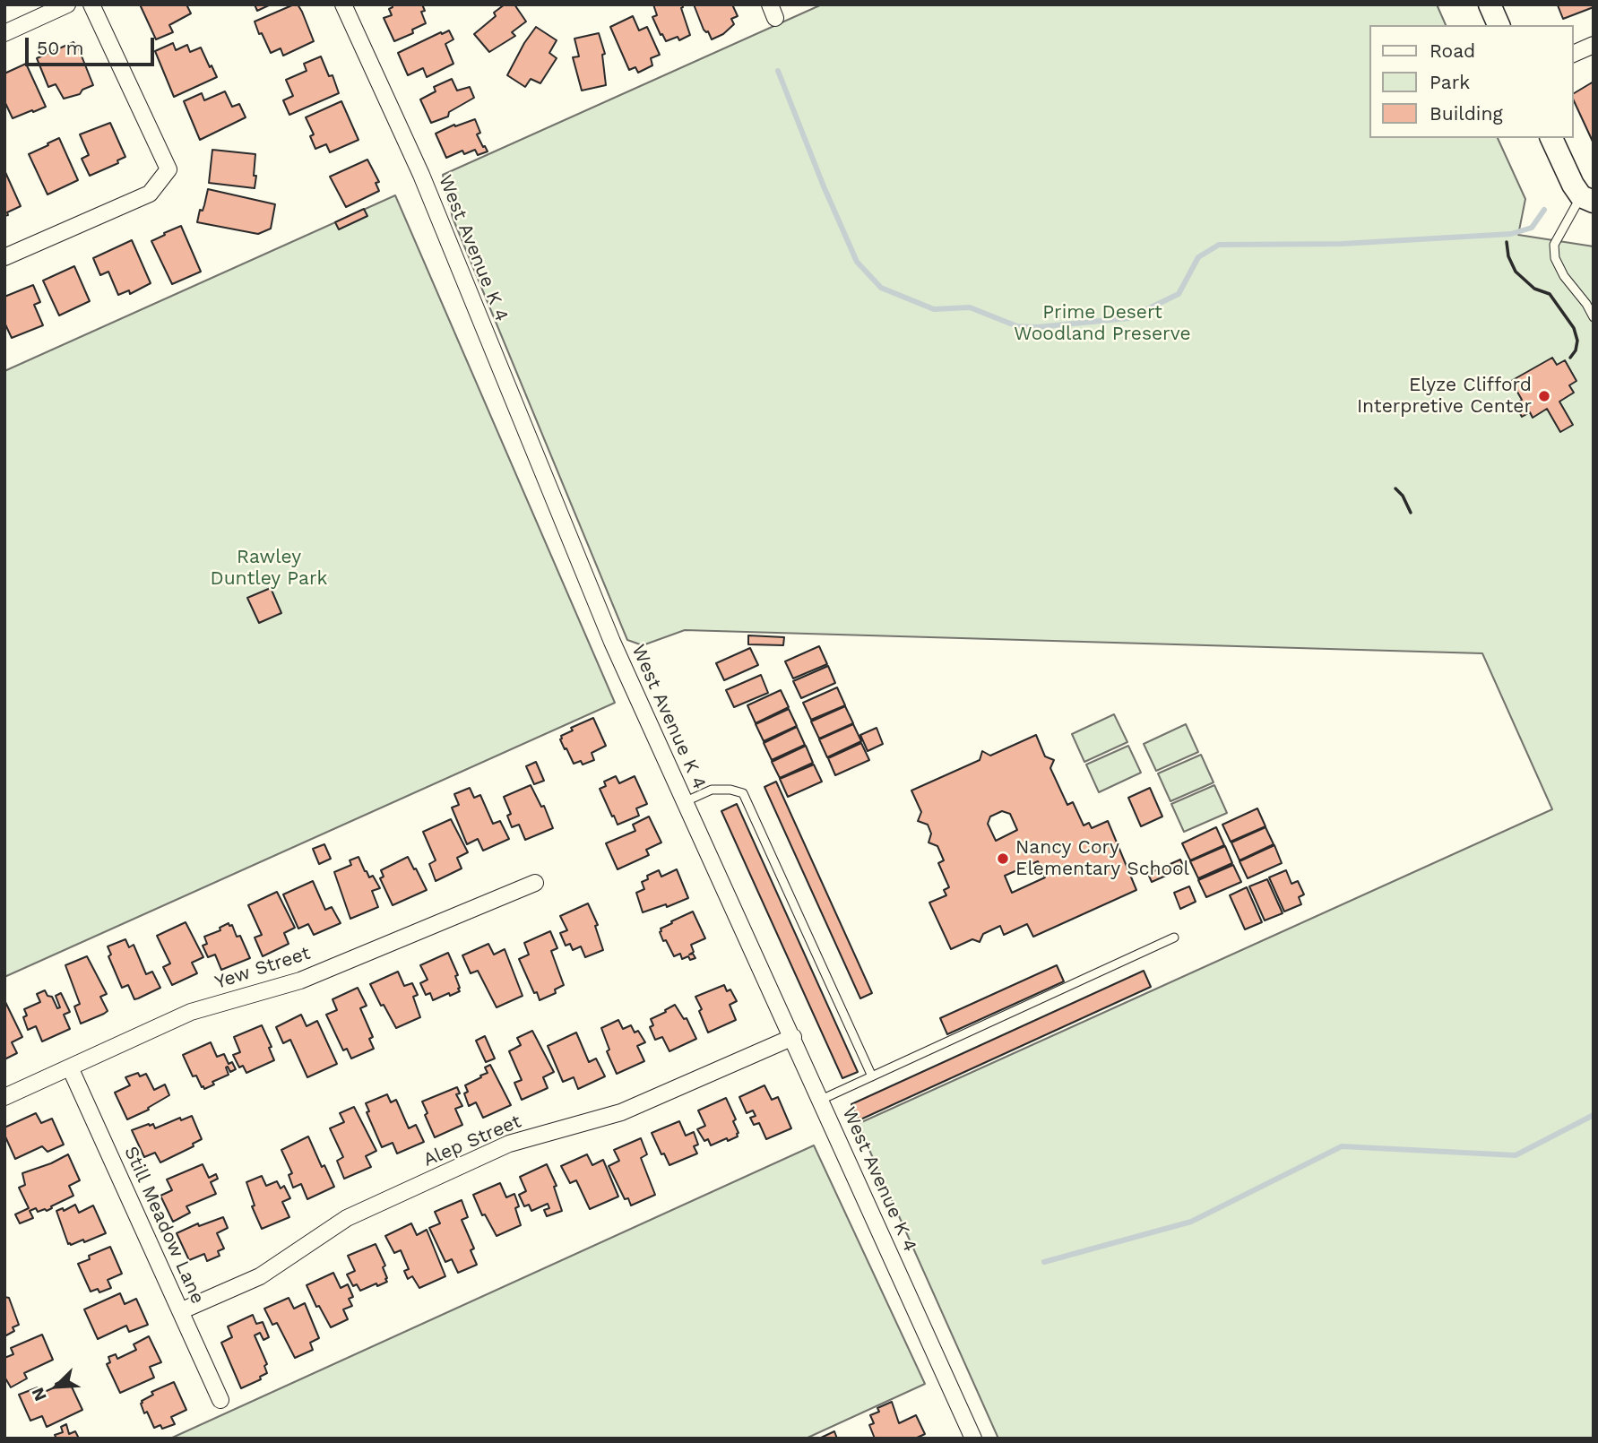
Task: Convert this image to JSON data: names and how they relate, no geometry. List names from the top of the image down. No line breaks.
{"streets":{"street":["West Avenue K 4","Yew Street","Alep Street","Still Meadow Lane"]},"crossings":[["West Avenue K 4","Alep Street"],["Yew Street","Still Meadow Lane"],["Alep Street","Still Meadow Lane"]],"parks":["Prime Desert Woodland Preserve","Rawley Duntley Park"],"places":["Elyze Clifford Interpretive Center","Nancy Cory Elementary School"],"legend":["Road","Park","Building"],"scale_bar":"50 m","north":"bottom left"}
